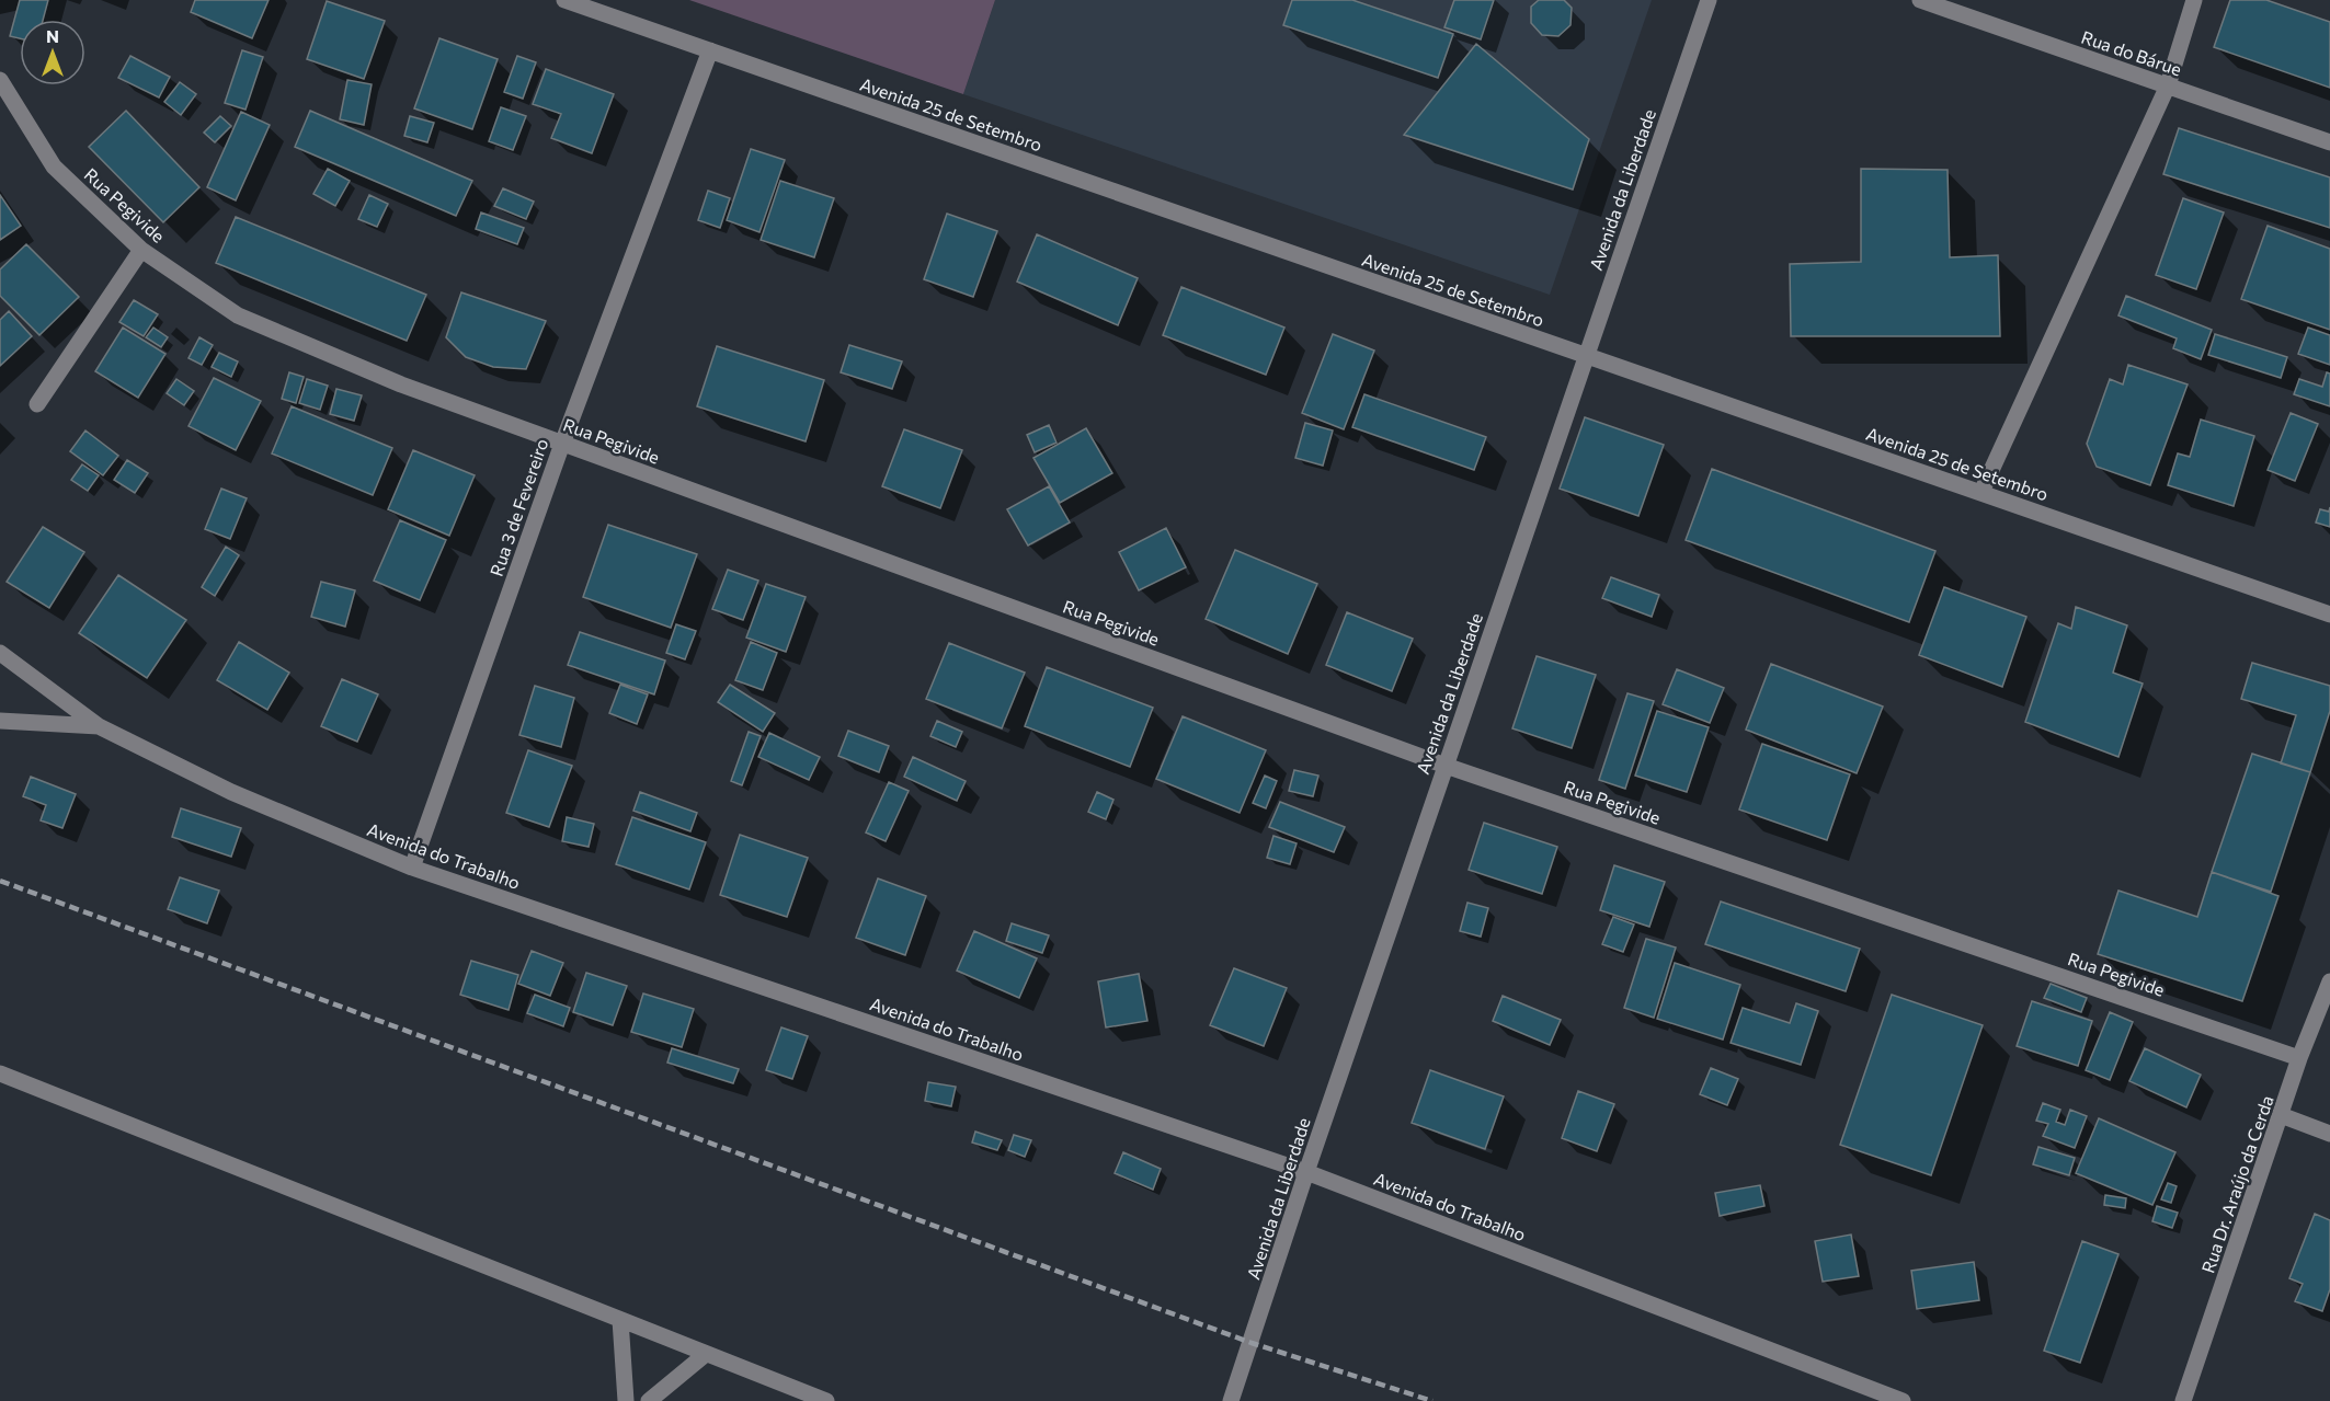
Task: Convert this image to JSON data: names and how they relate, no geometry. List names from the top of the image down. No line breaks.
{"streets":{"street":["Rua do Bárue","Avenida 25 de Setembro","Avenida da Liberdade","Rua Pegivide","Rua 3 de Fevereiro","Avenida do Trabalho","Rua Dr. Araújo da Cerda"]},"crossings":[["Avenida 25 de Setembro","Avenida da Liberdade"],["Avenida 25 de Setembro","Rua 3 de Fevereiro"],["Avenida da Liberdade","Rua Pegivide"],["Avenida da Liberdade","Avenida do Trabalho"],["Rua Pegivide","Rua 3 de Fevereiro"],["Rua Pegivide","Rua Dr. Araújo da Cerda"],["Rua 3 de Fevereiro","Avenida do Trabalho"]],"north":"top"}
